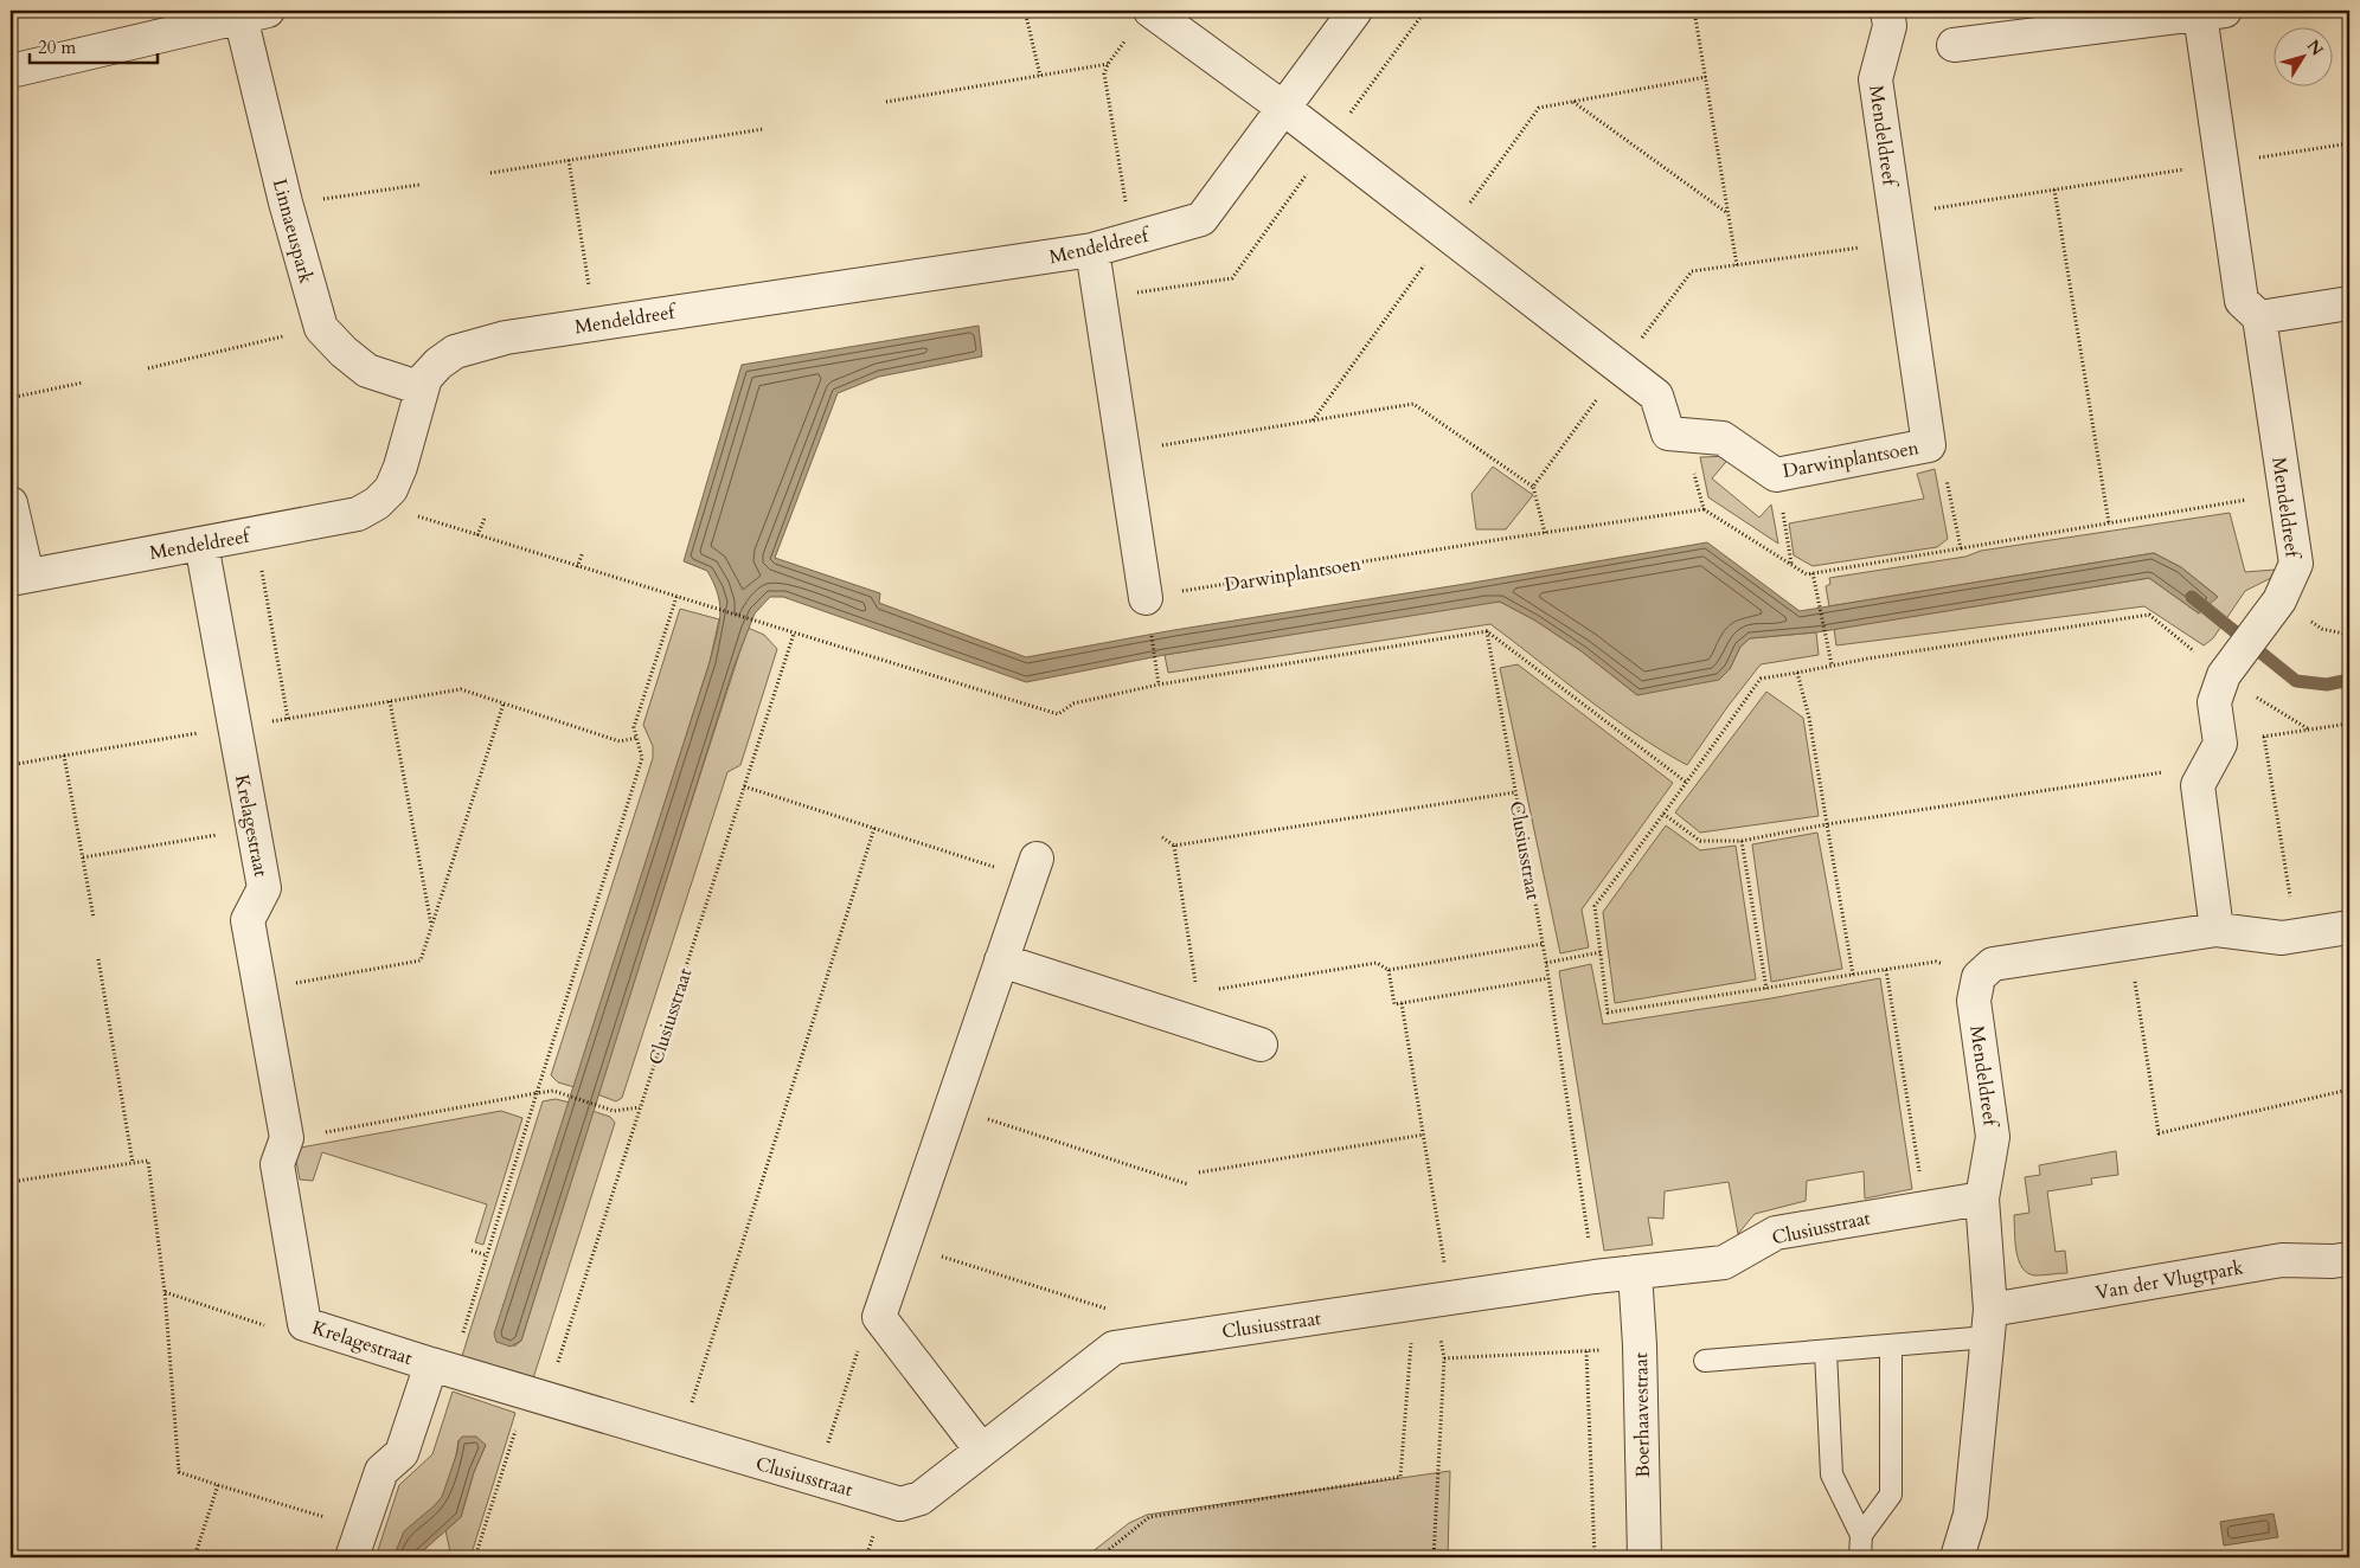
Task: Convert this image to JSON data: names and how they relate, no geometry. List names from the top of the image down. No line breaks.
{"streets":{"street":["Mendeldreef","Linnaeuspark","Darwinplantsoen","Krelagestraat","Clusiusstraat","Van der Vlugtpark","Boerhaavestraat"]},"crossings":[["Mendeldreef","Darwinplantsoen"],["Mendeldreef","Krelagestraat"],["Mendeldreef","Clusiusstraat"],["Mendeldreef","Van der Vlugtpark"],["Krelagestraat","Clusiusstraat"],["Clusiusstraat","Boerhaavestraat"]],"scale_bar":"20 m","north":"top right"}
